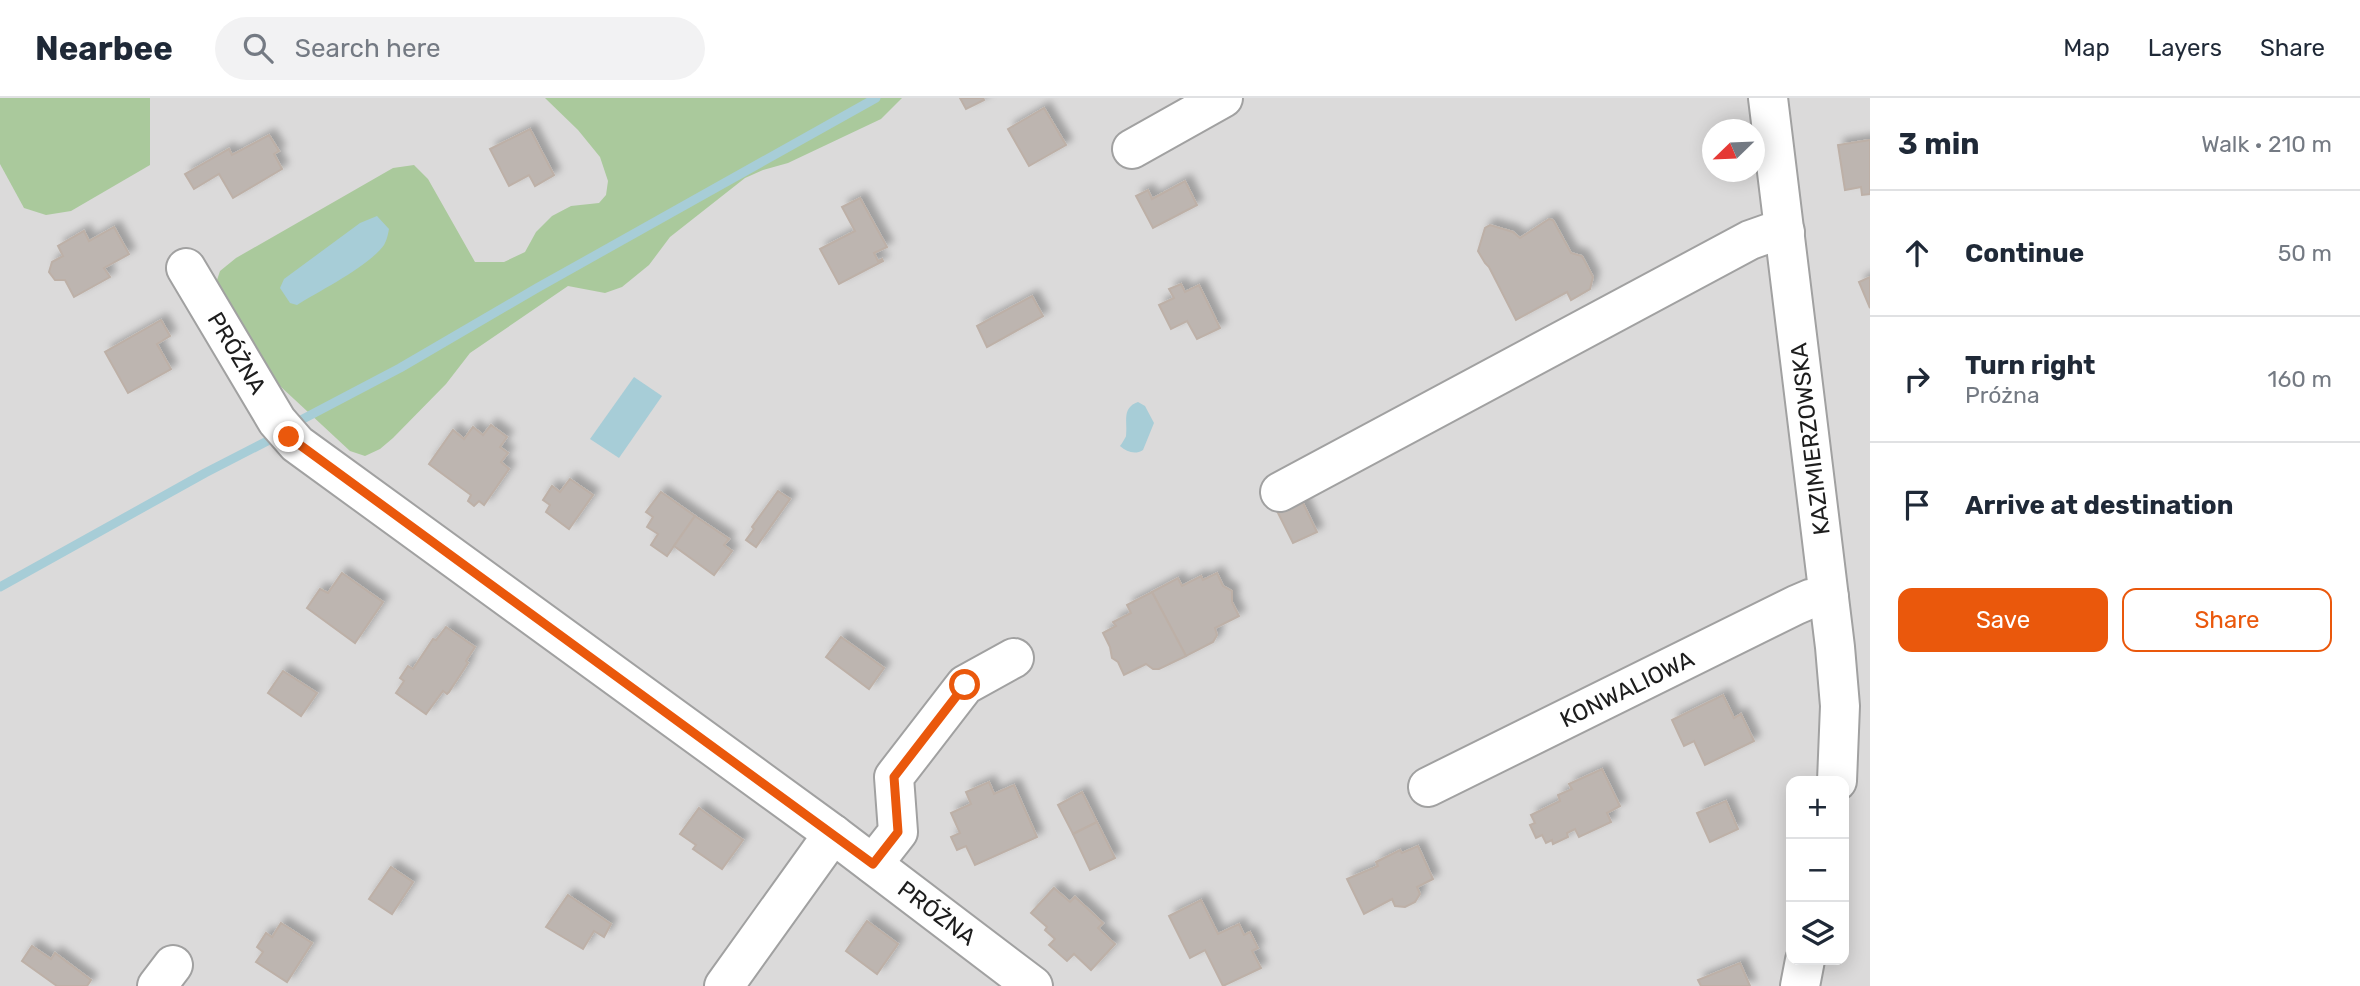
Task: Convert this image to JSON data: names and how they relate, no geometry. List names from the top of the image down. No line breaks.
{"streets":{"street":["PRÓŻNA","KAZIMIERZOWSKA","KONWALIOWA"]},"crossings":[["KAZIMIERZOWSKA","KONWALIOWA"]],"north":"bottom left","page":{"header":"Nearbee","search":"Search here","nav":["Map","Layers","Share"],"heading":["3 min","Walk · 210 m"],"list":[["Continue","50 m"],["Turn right","Próżna","160 m"],"Arrive at destination"],"buttons":["Save","Share"],"map_buttons":["+","−"]}}
